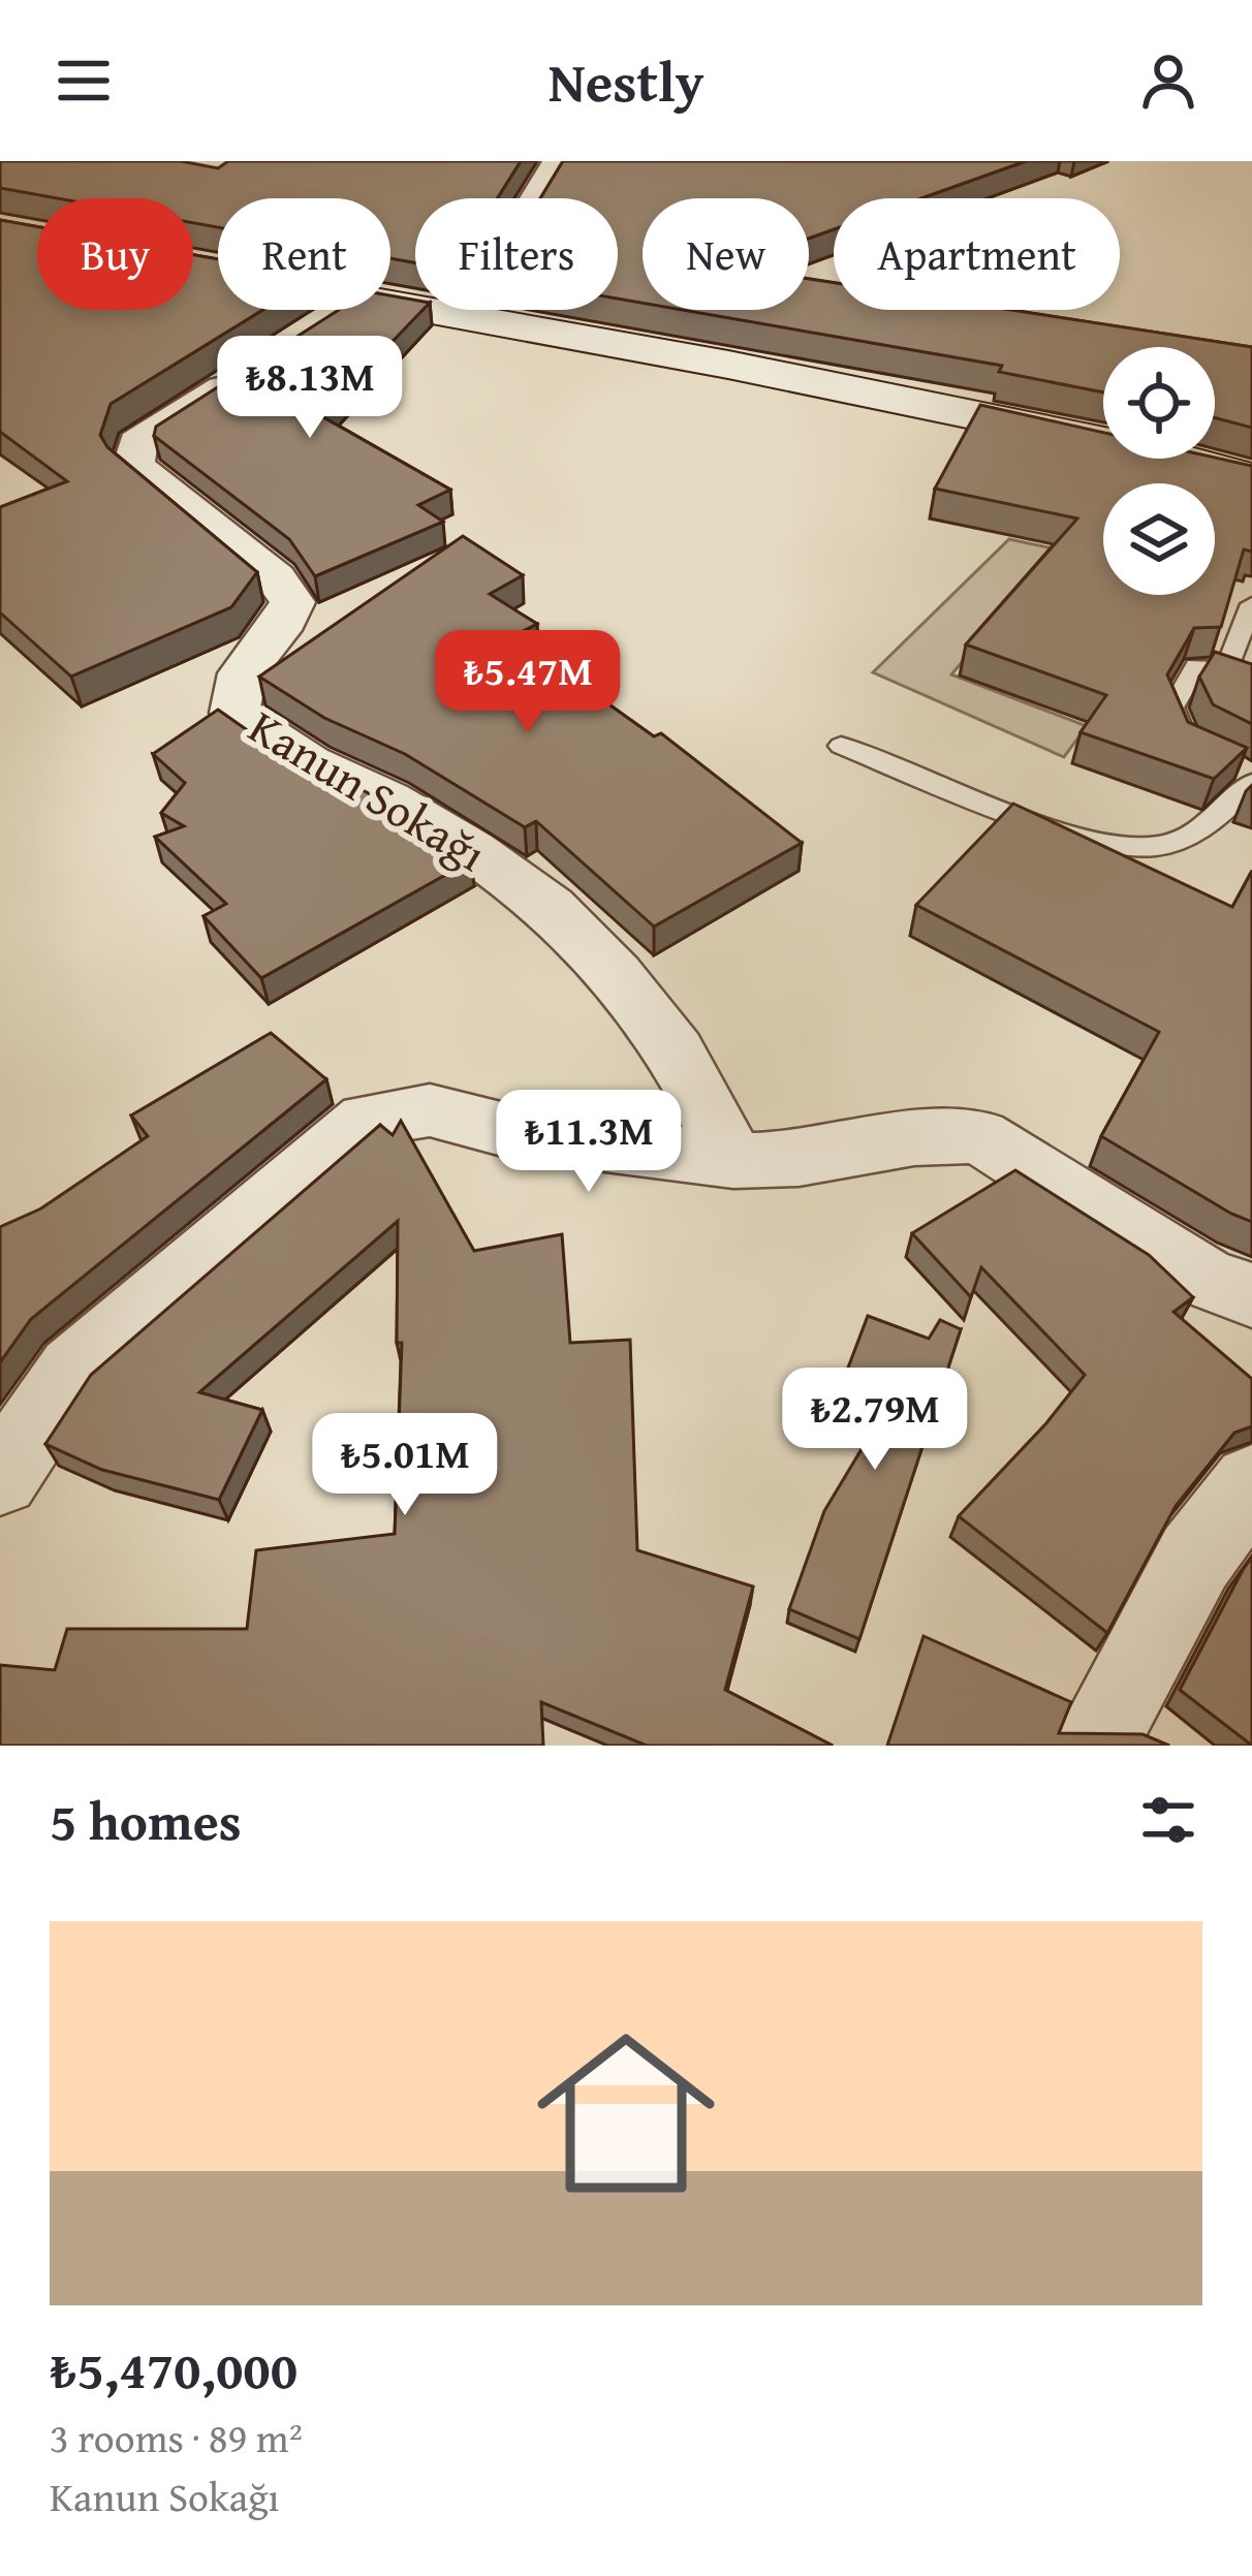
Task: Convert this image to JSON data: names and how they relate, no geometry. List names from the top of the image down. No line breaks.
{"streets":{"street":["Kanun Sokağı"]},"page":{"header":"Nestly","chip":["Buy","Rent","Filters","New","Apartment"],"price":["₺8.13M","₺5.47M","₺11.3M","₺2.79M","₺5.01M"],"heading":"5 homes","list":[{"name":"₺5,470,000","note":"3 rooms · 89 m² · Kanun Sokağı"}]}}
